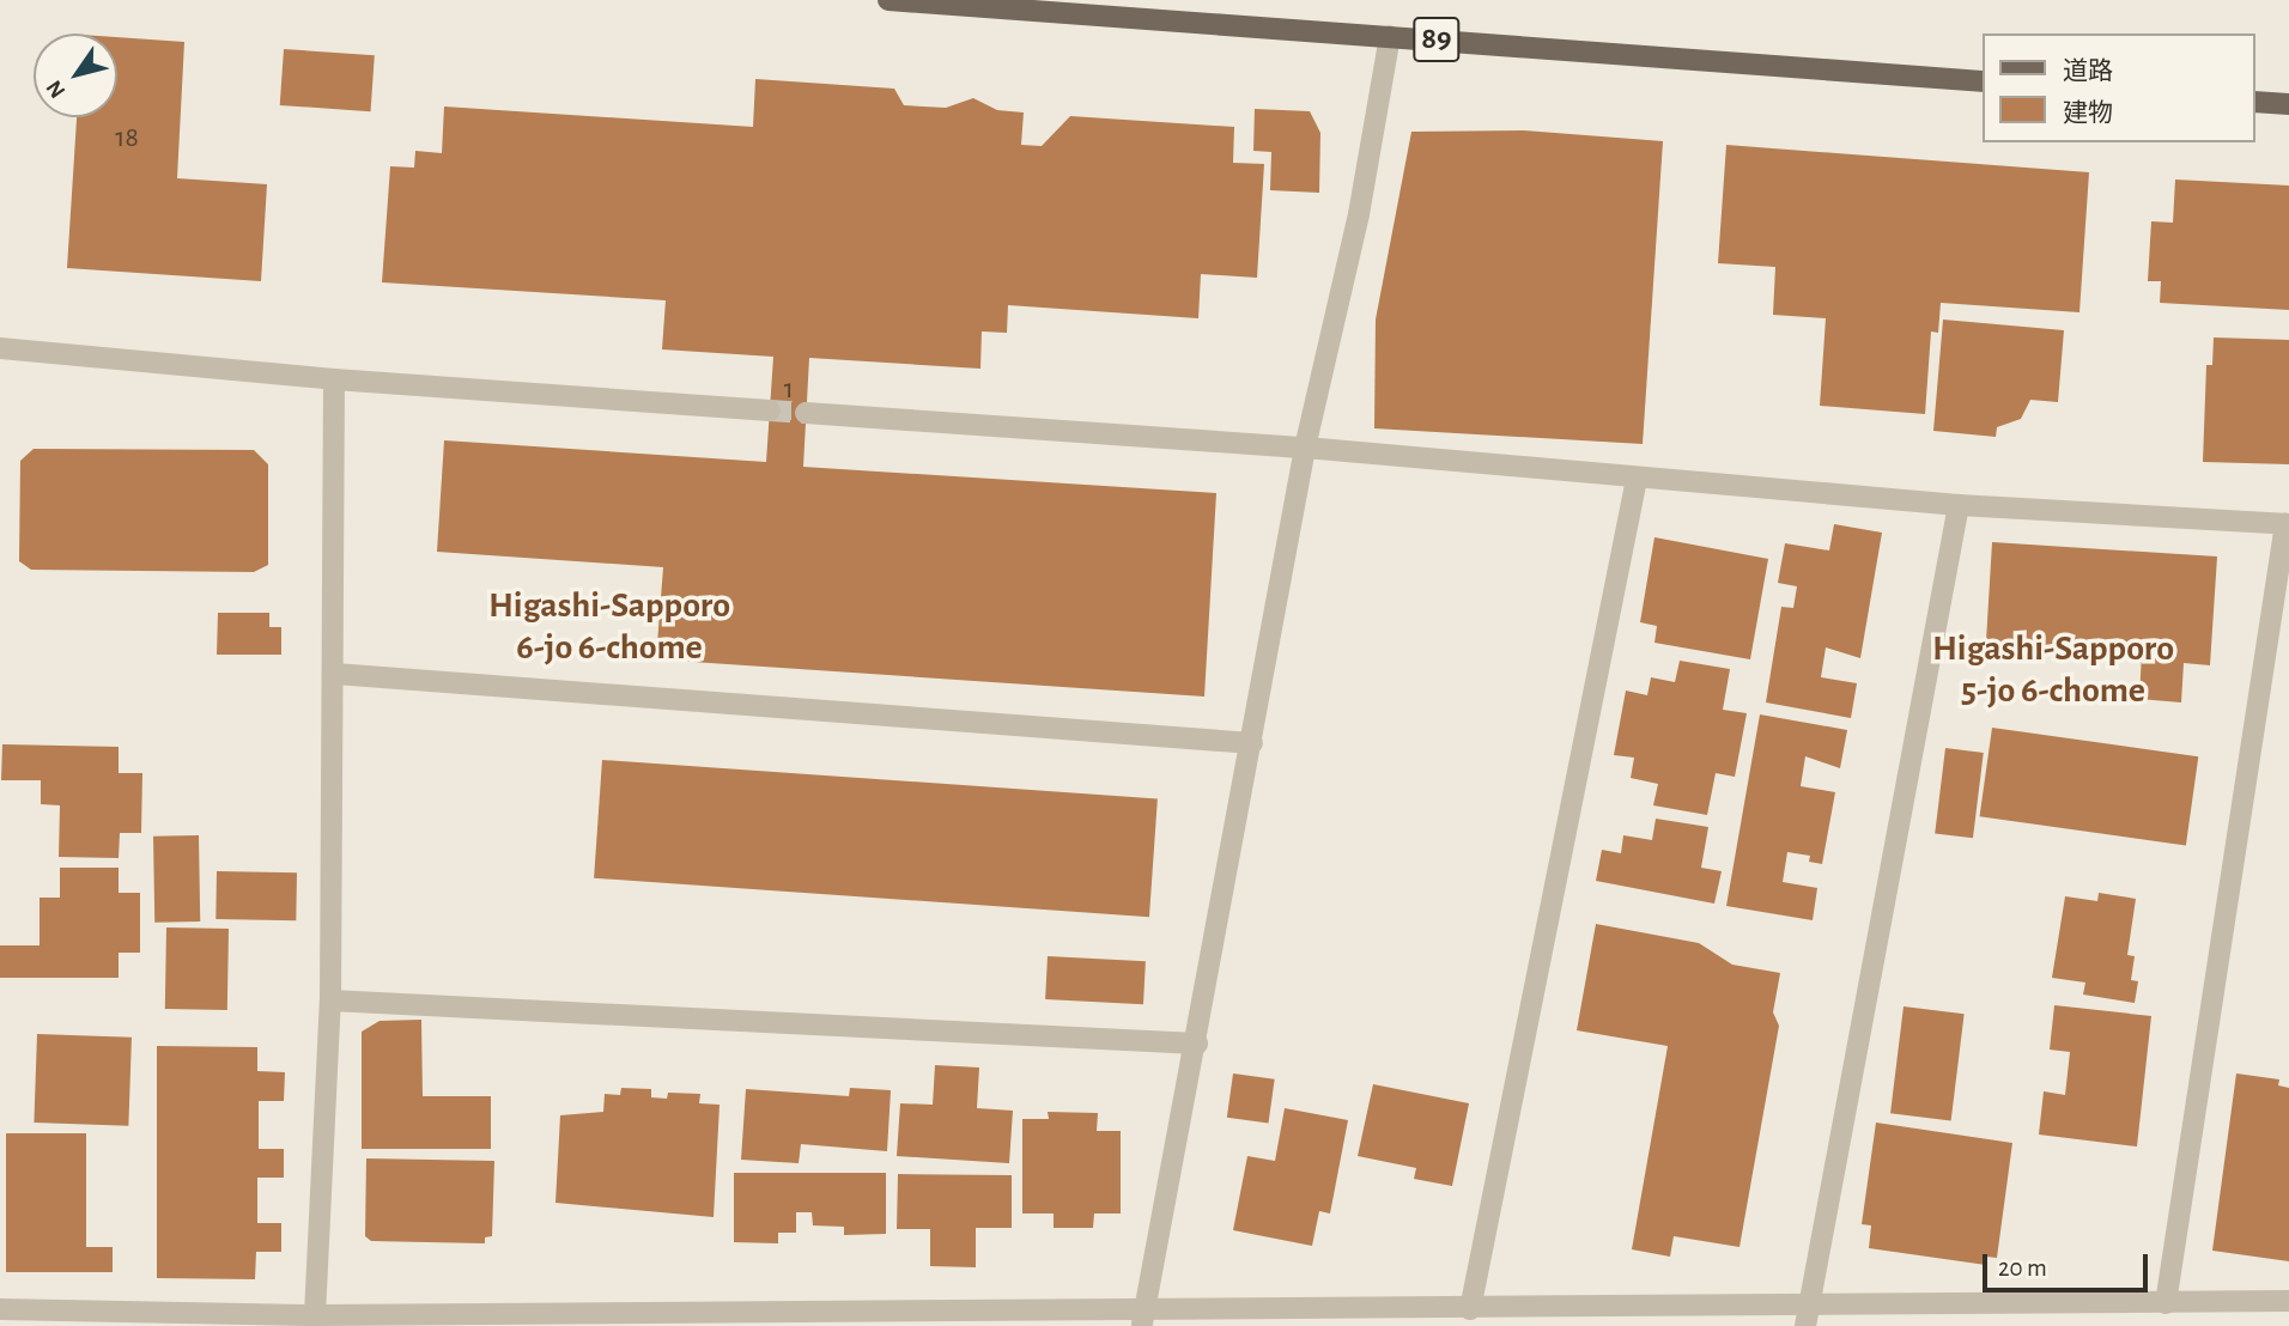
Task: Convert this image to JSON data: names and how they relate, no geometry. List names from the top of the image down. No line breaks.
{"streets":{"main road":["89"]},"districts":["Higashi-Sapporo 6-jo 6-chome","Higashi-Sapporo 5-jo 6-chome"],"house_numbers":["18","1"],"legend":["道路","建物"],"scale_bar":"20 m","north":"bottom left"}
